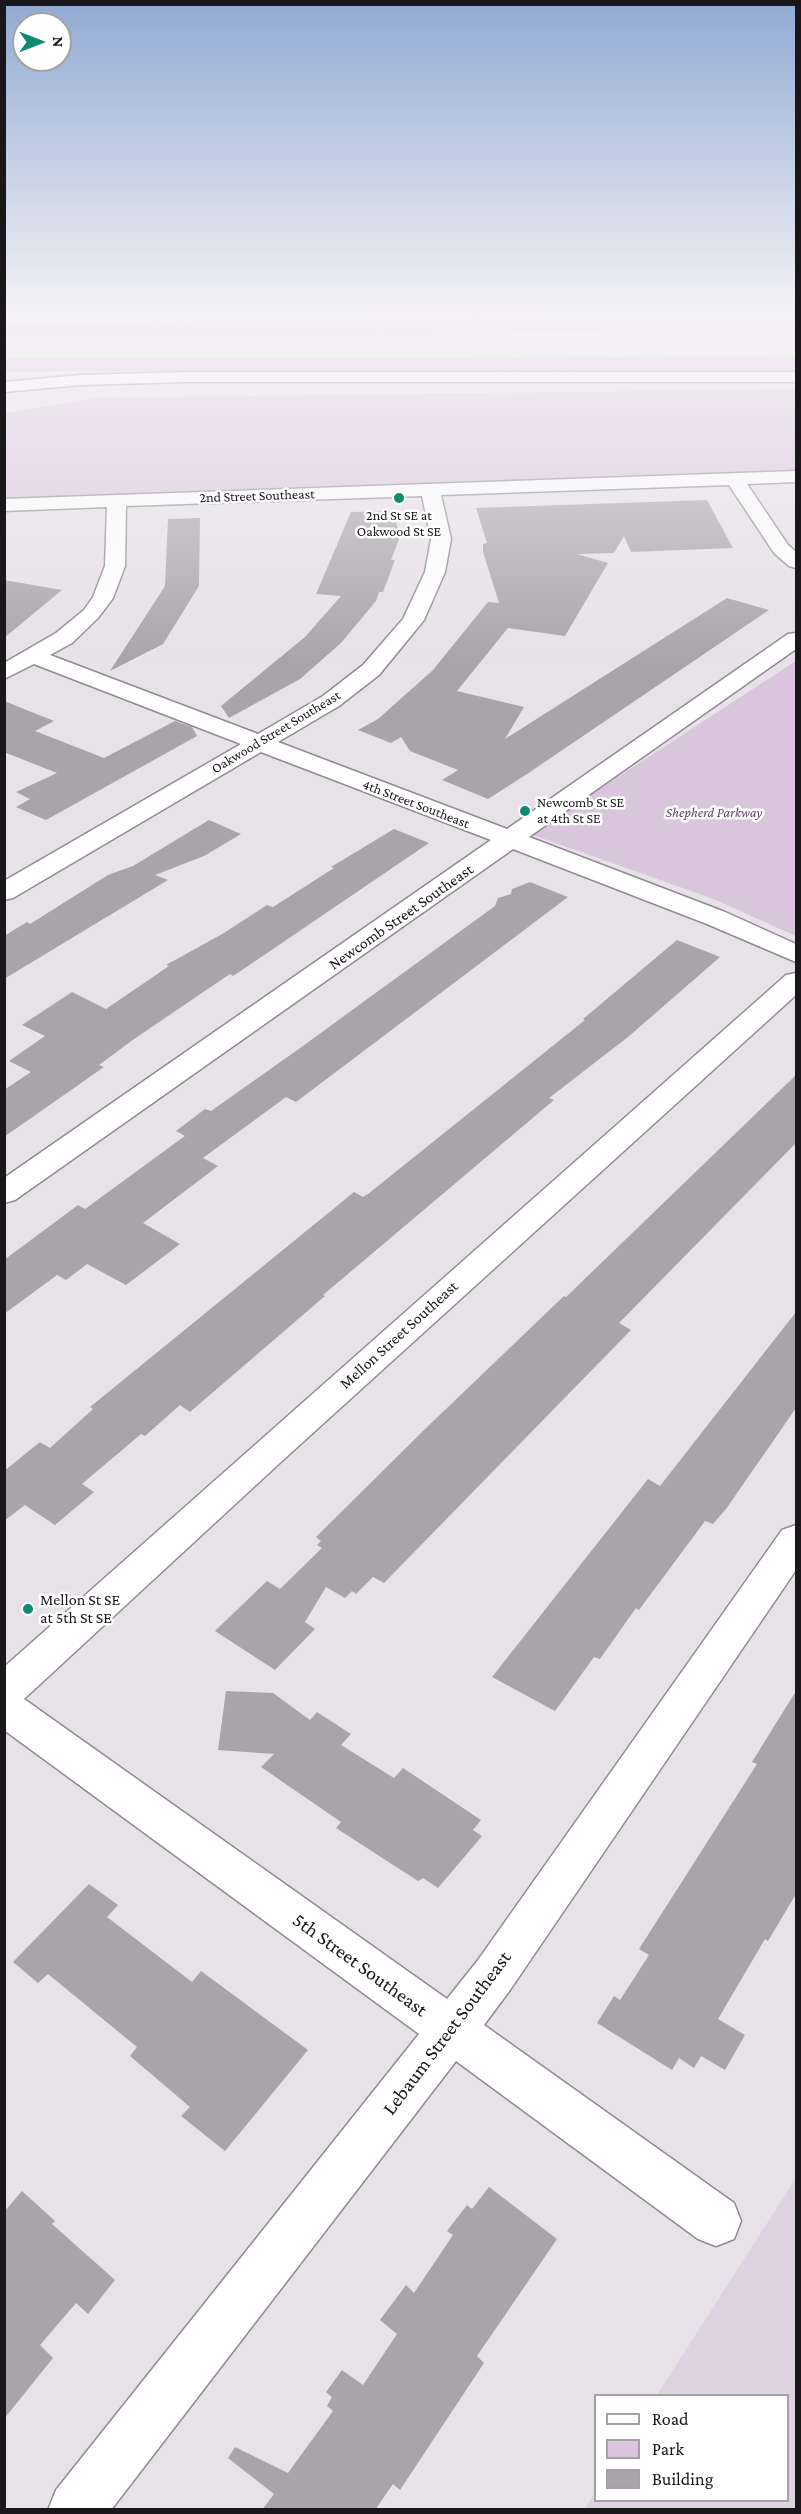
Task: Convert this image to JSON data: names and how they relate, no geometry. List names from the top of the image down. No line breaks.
{"streets":{"street":["2nd Street Southeast","Oakwood Street Southeast","4th Street Southeast","Newcomb Street Southeast","Mellon Street Southeast","5th Street Southeast","Lebaum Street Southeast"]},"crossings":[["2nd Street Southeast","Oakwood Street Southeast"],["Oakwood Street Southeast","4th Street Southeast"],["4th Street Southeast","Newcomb Street Southeast"],["5th Street Southeast","Lebaum Street Southeast"]],"parks":["Shepherd Parkway"],"places":["2nd St SE at Oakwood St SE","Newcomb St SE at 4th St SE","Mellon St SE at 5th St SE"],"legend":["Road","Park","Building"],"north":"right"}
